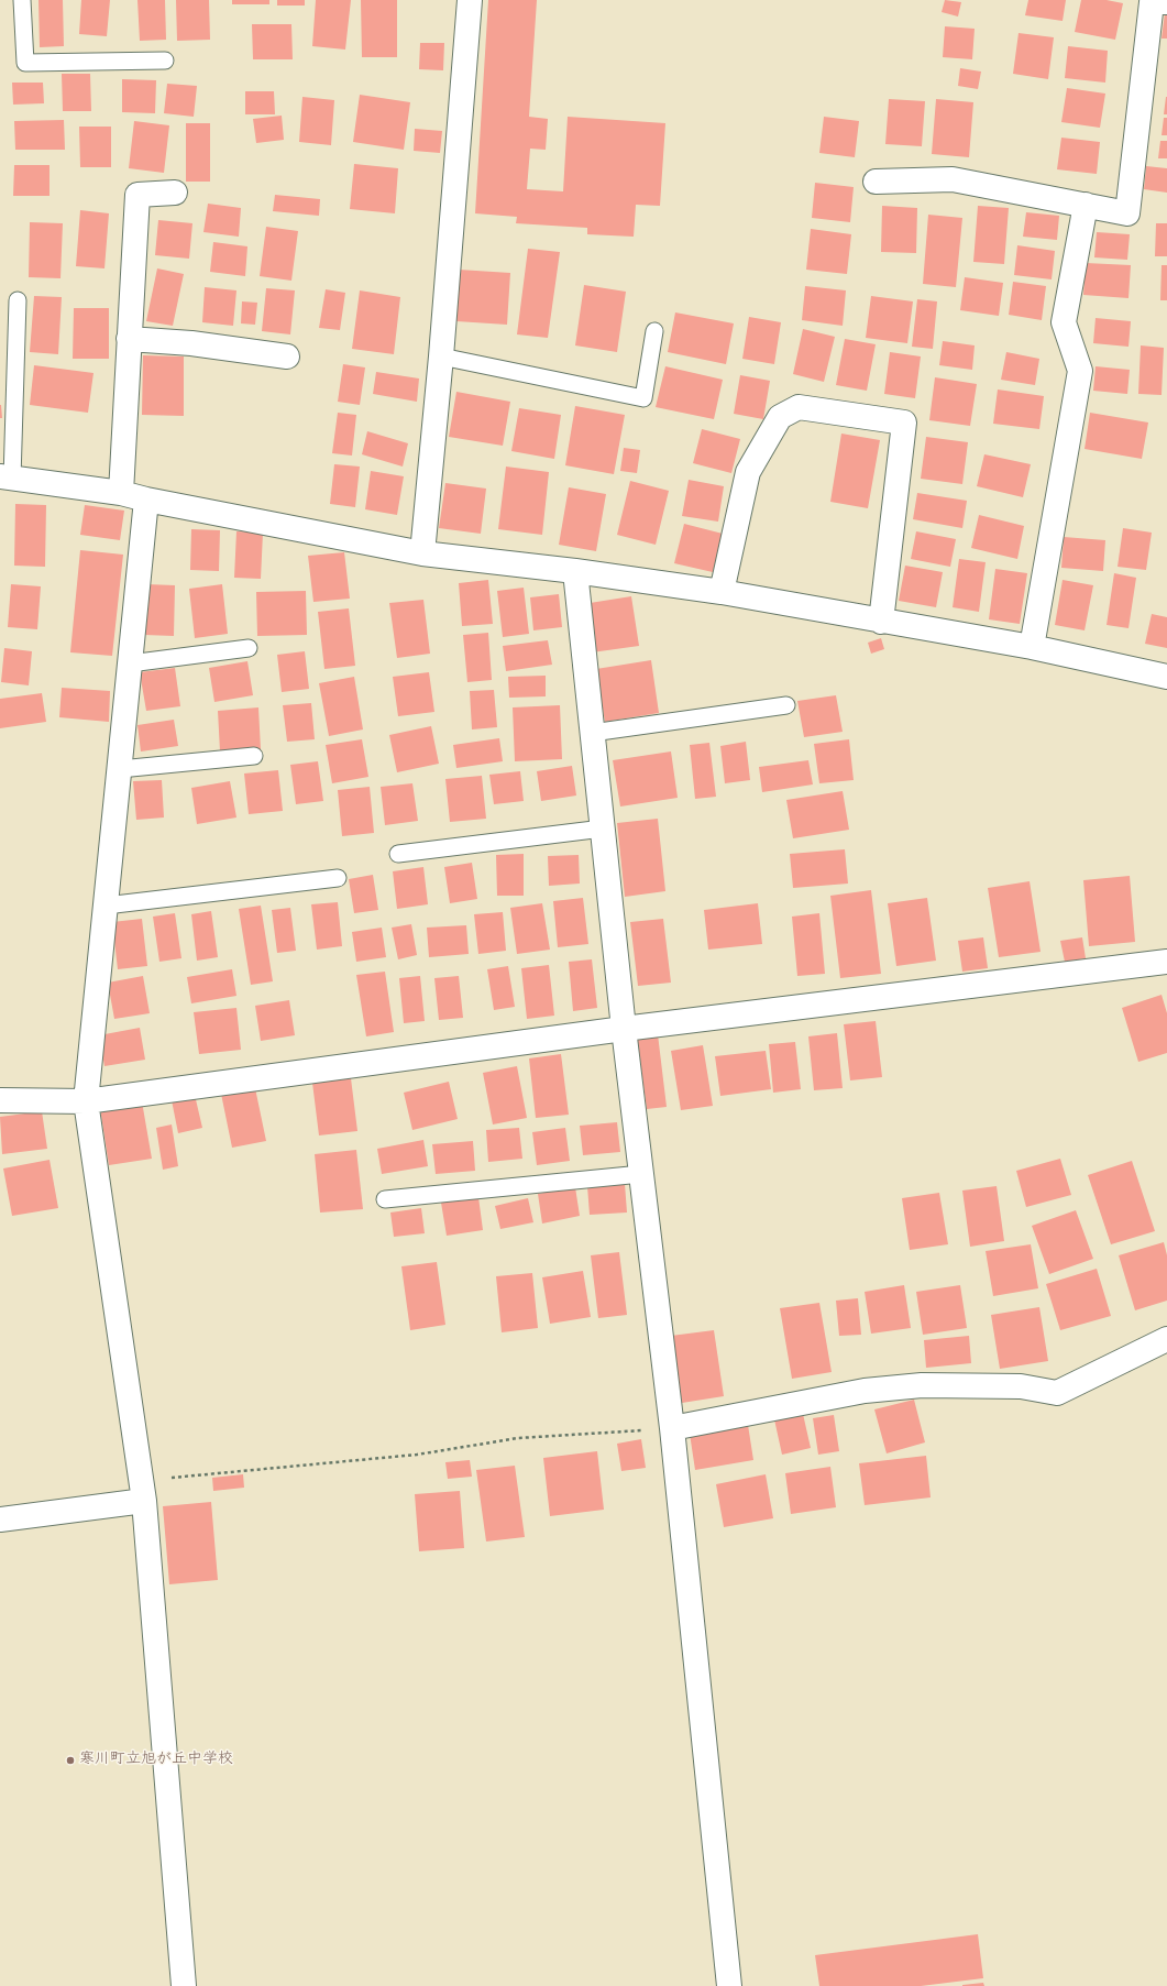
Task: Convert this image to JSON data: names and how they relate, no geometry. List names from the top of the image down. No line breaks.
{"places":["寒川町立旭が丘中学校"]}
